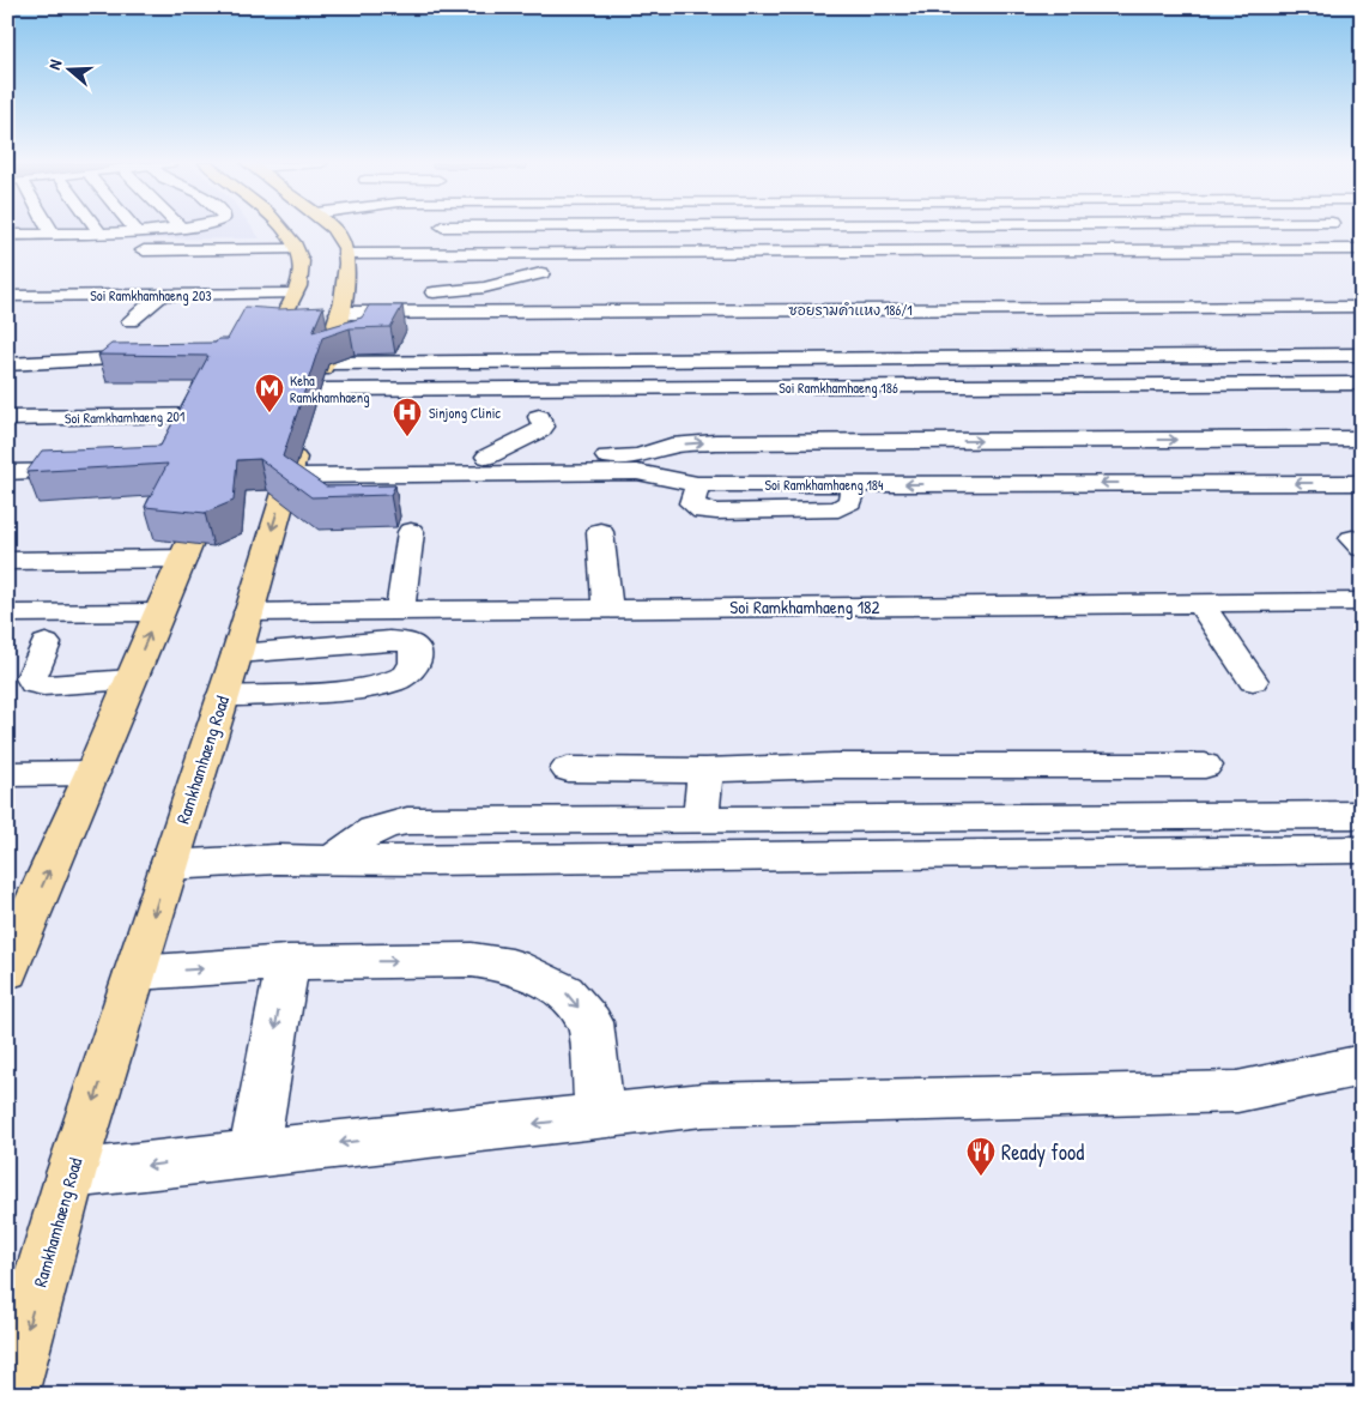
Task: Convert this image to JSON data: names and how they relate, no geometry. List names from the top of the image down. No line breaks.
{"streets":{"main road":["Ramkhamhaeng Road"],"street":["Soi Ramkhamhaeng 203","ซอยรามคำแหง 186/1","Soi Ramkhamhaeng 186","Soi Ramkhamhaeng 201","Soi Ramkhamhaeng 184","Soi Ramkhamhaeng 182"]},"crossings":[["ซอยรามคำแหง 186/1","Ramkhamhaeng Road"],["Soi Ramkhamhaeng 186","Ramkhamhaeng Road"],["Soi Ramkhamhaeng 182","Ramkhamhaeng Road"]],"places":{"metro station":["Keha Ramkhamhaeng"],"hospital":["Sinjong Clinic"],"restaurant":["Ready food"]},"north":"left"}
